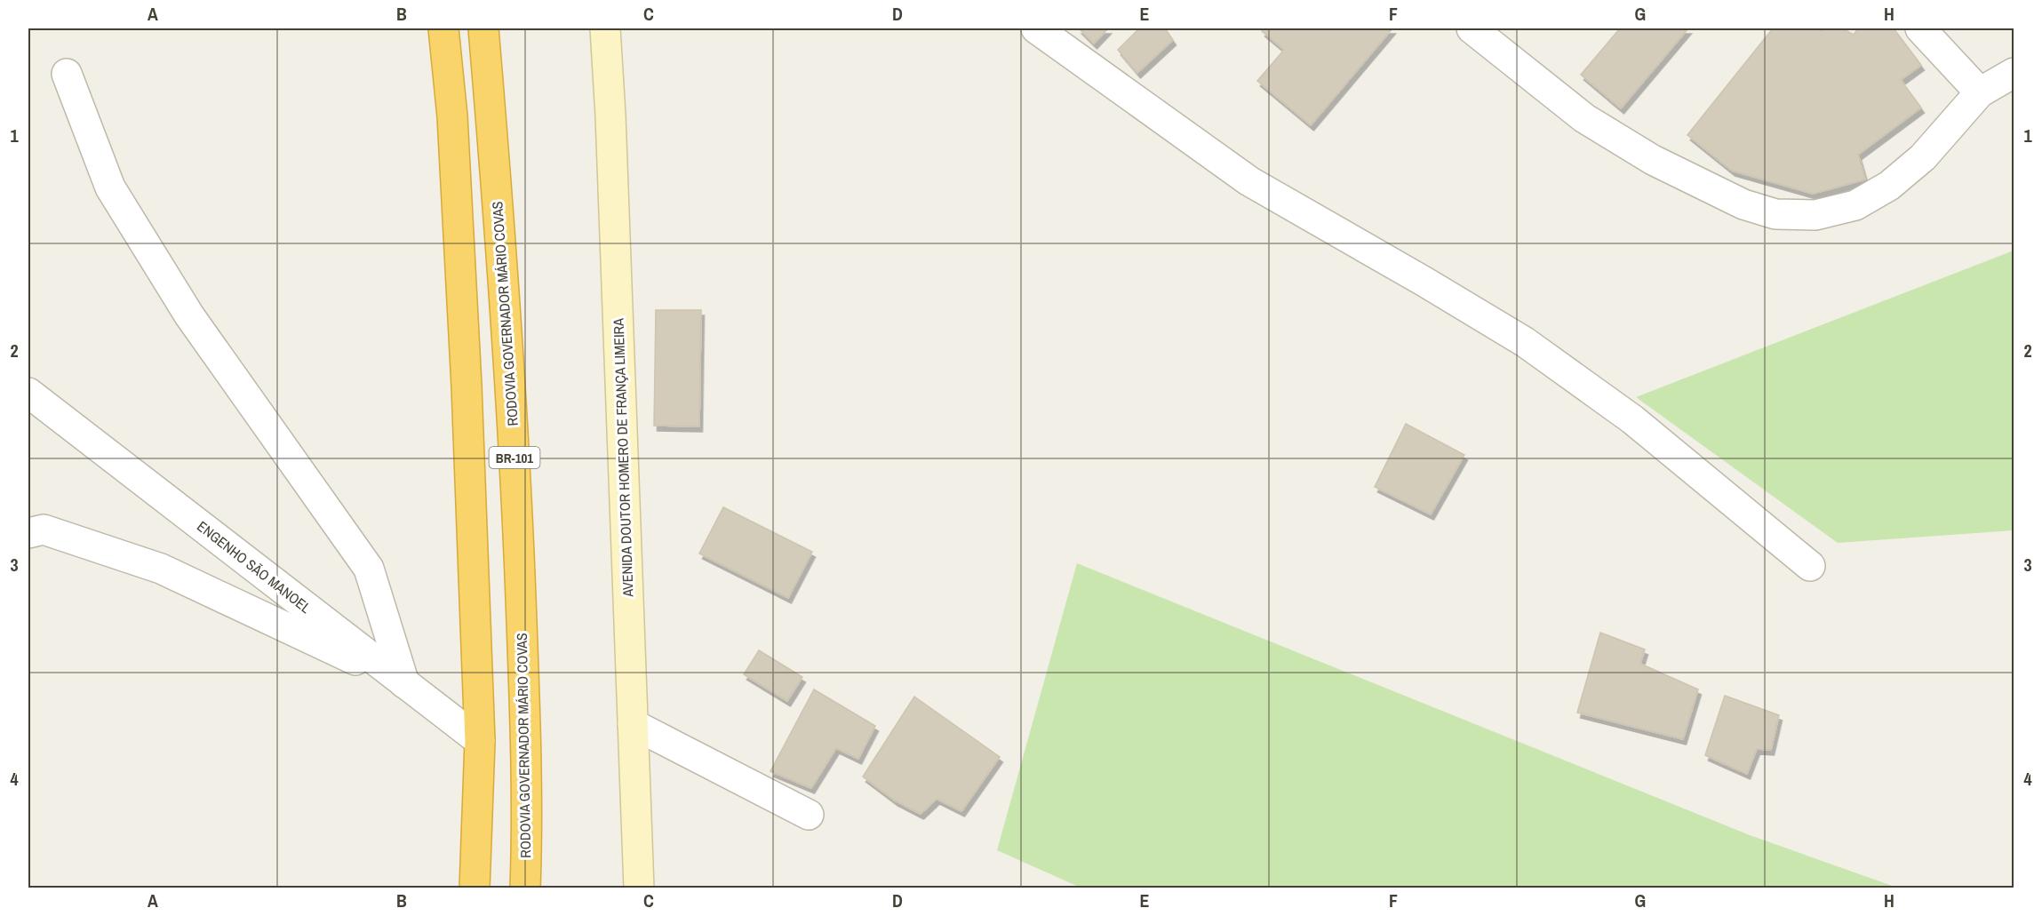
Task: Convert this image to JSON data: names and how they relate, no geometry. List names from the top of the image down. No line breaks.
{"streets":{"highway":["RODOVIA GOVERNADOR MÁRIO COVAS","BR-101"],"main road":["AVENIDA DOUTOR HOMERO DE FRANÇA LIMEIRA"],"street":["ENGENHO SÃO MANOEL"]},"crossings":[["BR-101","ENGENHO SÃO MANOEL"]],"grid":{"columns":["A","B","C","D","E","F","G","H"],"rows":["1","2","3","4"]}}
